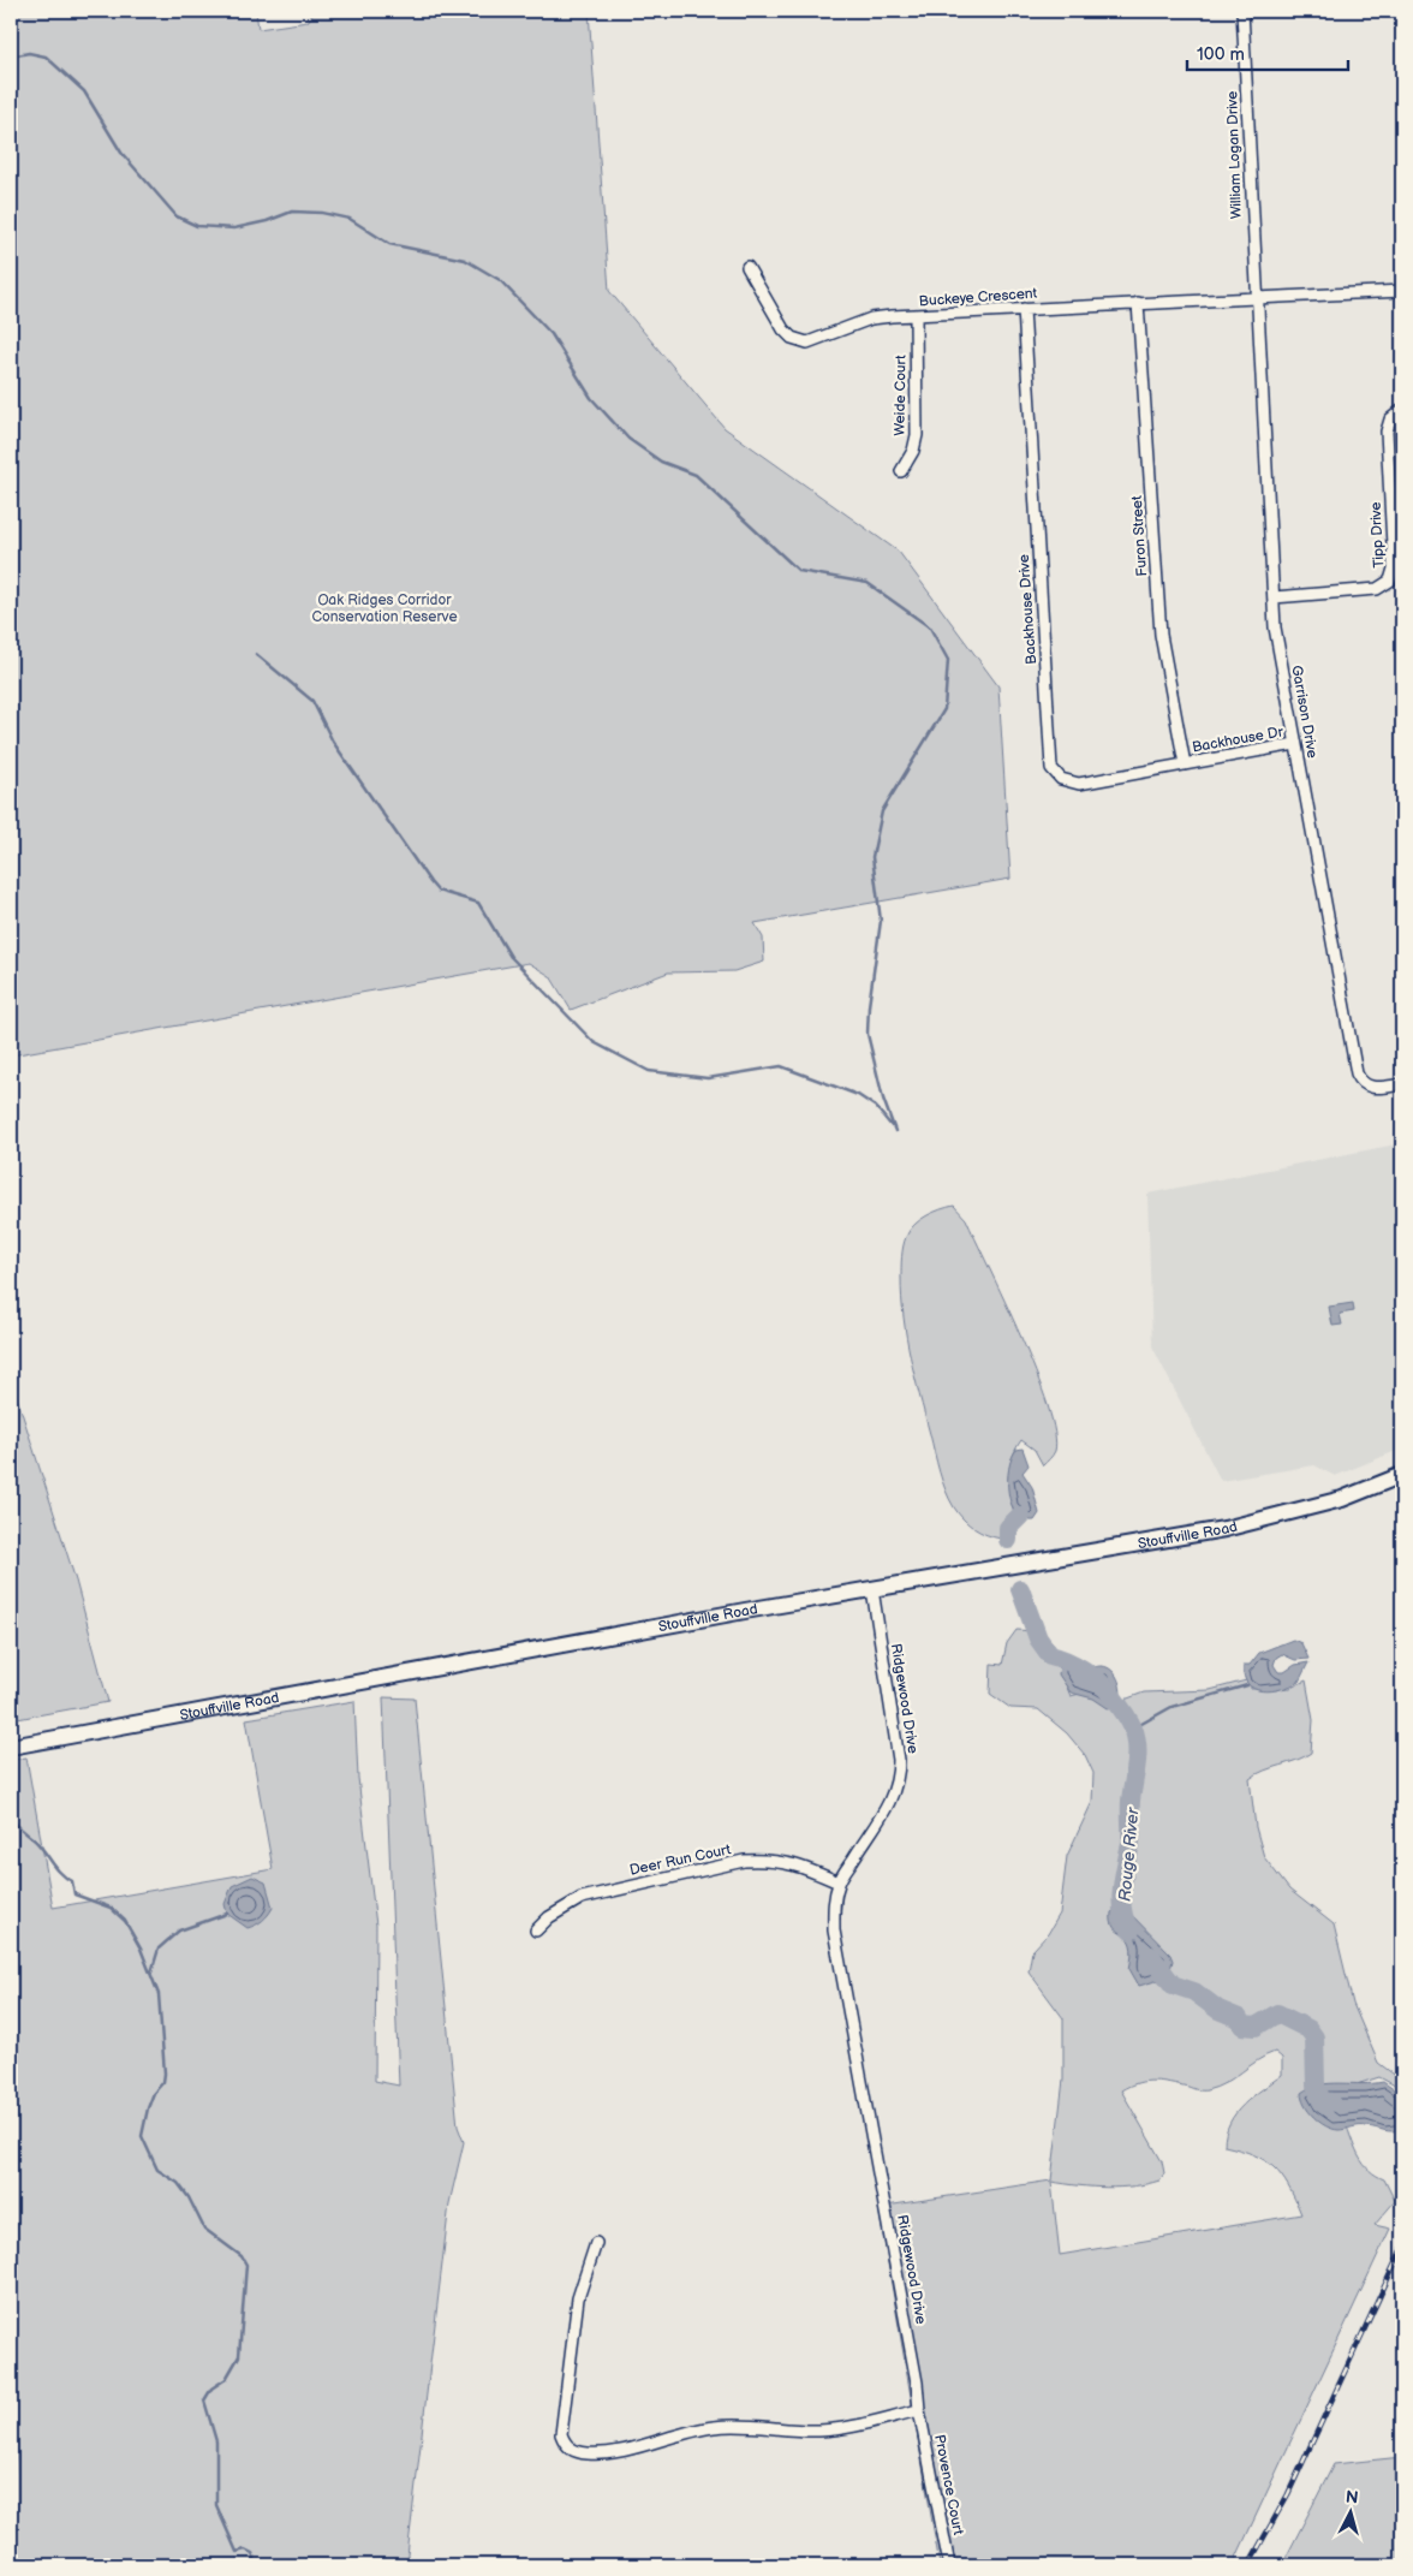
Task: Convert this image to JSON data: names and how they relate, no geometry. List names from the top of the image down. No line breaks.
{"streets":{"main road":["Stouffville Road"],"street":["William Logan Drive","Buckeye Crescent","Weide Court","Tipp Drive","Furon Street","Backhouse Drive","Garrison Drive","Backhouse Dr","Ridgewood Drive","Deer Run Court","Provence Court"]},"crossings":[["William Logan Drive","Buckeye Crescent"],["William Logan Drive","Garrison Drive"],["Buckeye Crescent","Weide Court"],["Buckeye Crescent","Furon Street"],["Buckeye Crescent","Backhouse Drive"],["Buckeye Crescent","Garrison Drive"],["Tipp Drive","Garrison Drive"],["Furon Street","Backhouse Drive"],["Furon Street","Backhouse Dr"],["Backhouse Drive","Backhouse Dr"],["Garrison Drive","Backhouse Dr"],["Stouffville Road","Ridgewood Drive"],["Ridgewood Drive","Deer Run Court"],["Ridgewood Drive","Provence Court"]],"water":["Rouge River"],"parks":["Oak Ridges Corridor Conservation Reserve"],"scale_bar":"100 m","north":"top"}
